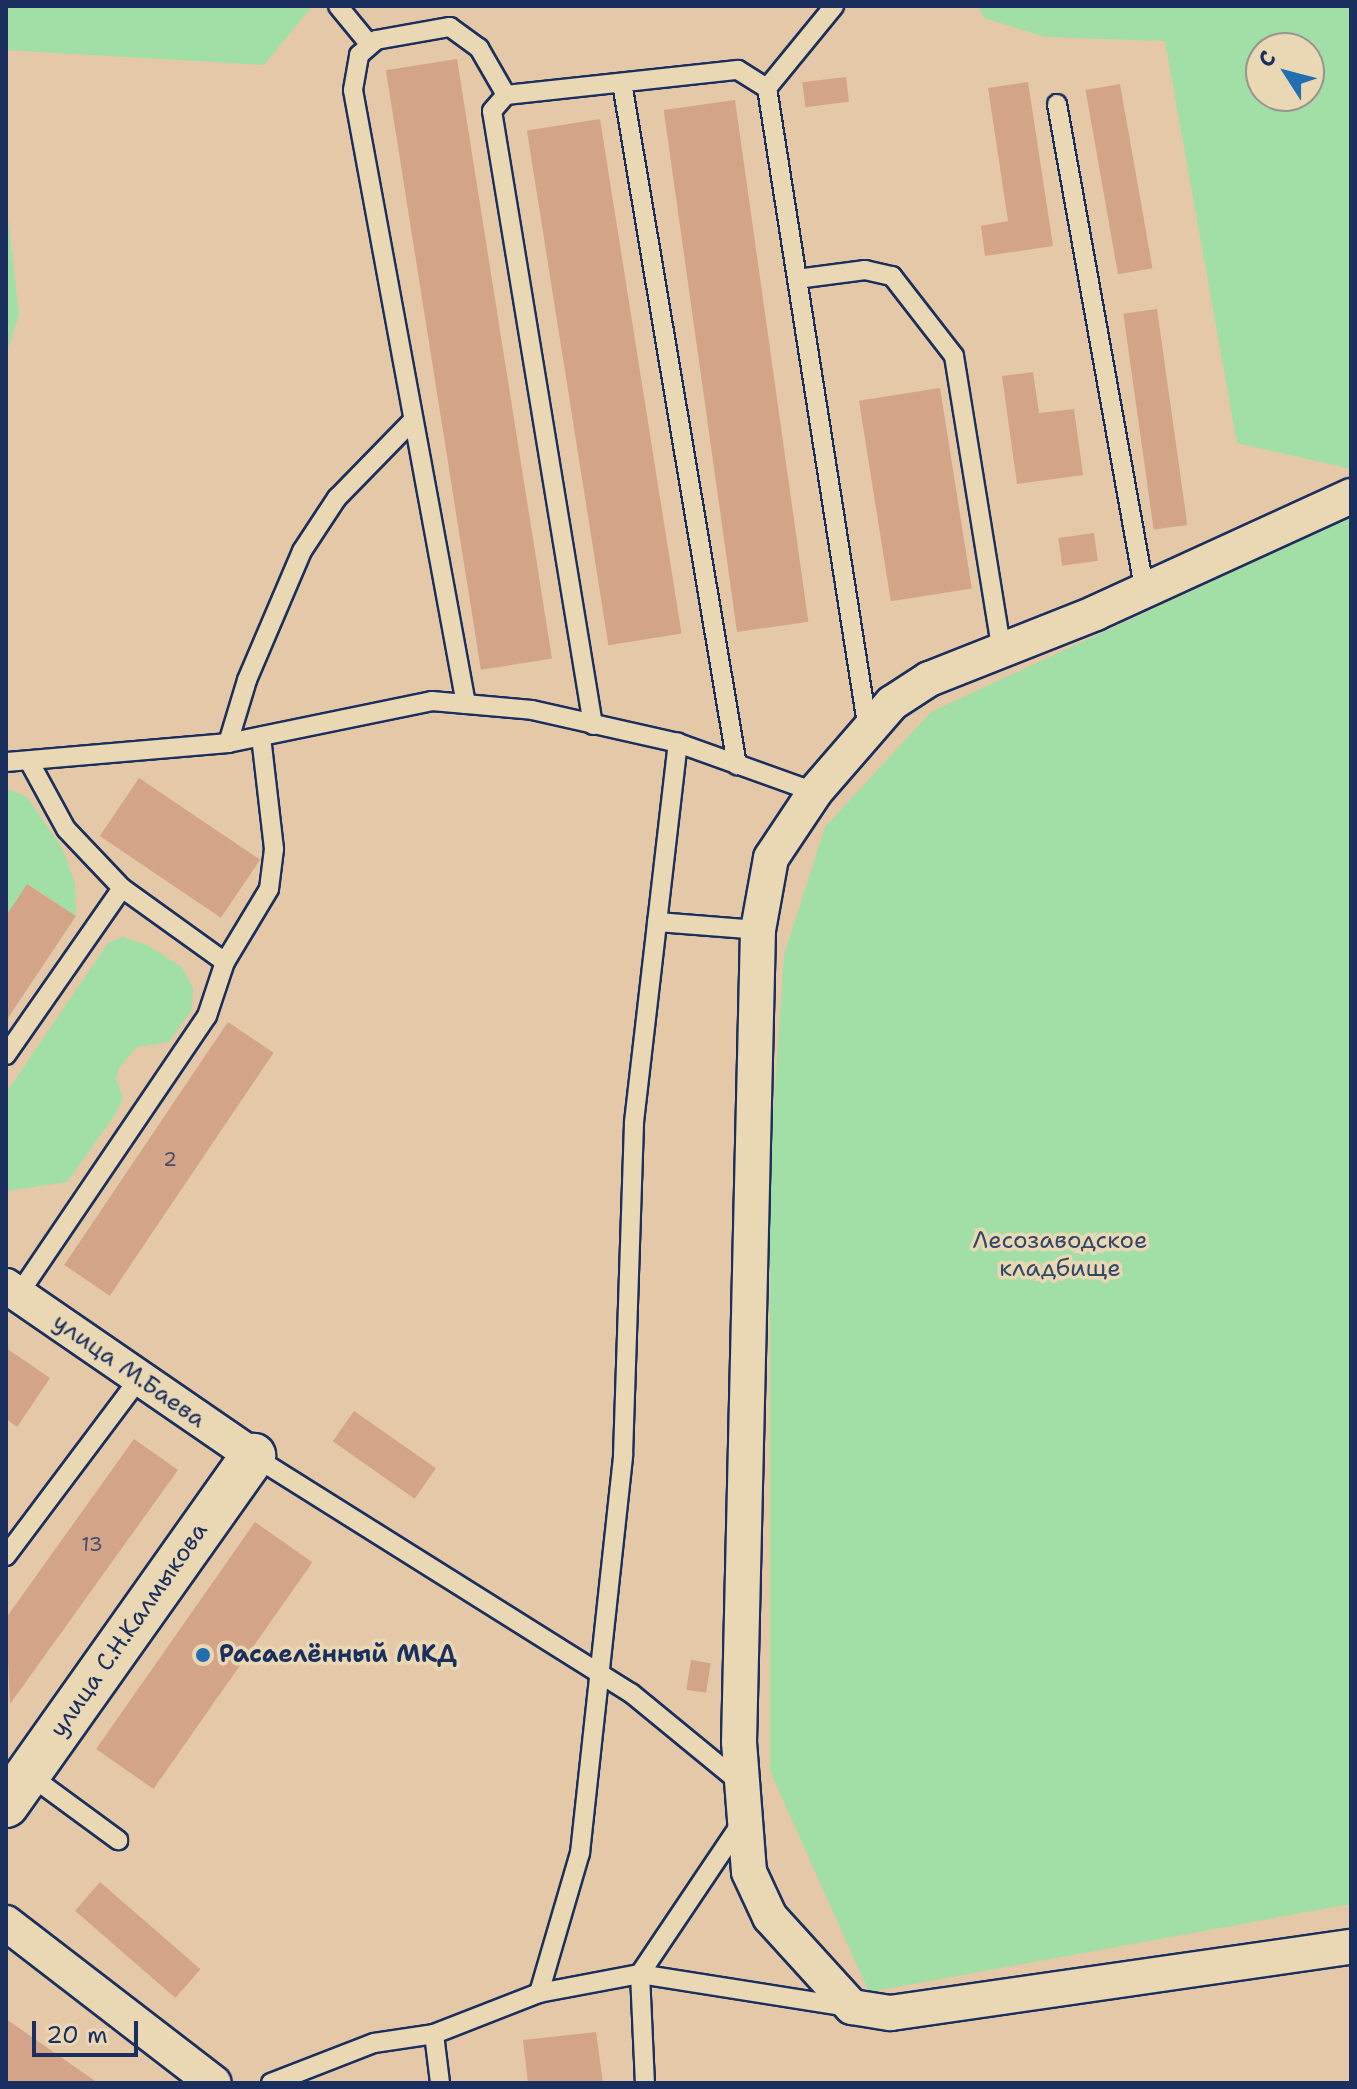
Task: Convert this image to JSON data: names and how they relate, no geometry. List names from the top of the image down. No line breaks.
{"streets":{"street":["улица М.Баева","улица С.Н.Калмыкова"]},"crossings":[["улица М.Баева","улица С.Н.Калмыкова"]],"parks":["Лесозаводское кладбище"],"places":["Расаелённый МКД"],"house_numbers":["2","13"],"scale_bar":"20 m","north":"top left"}
